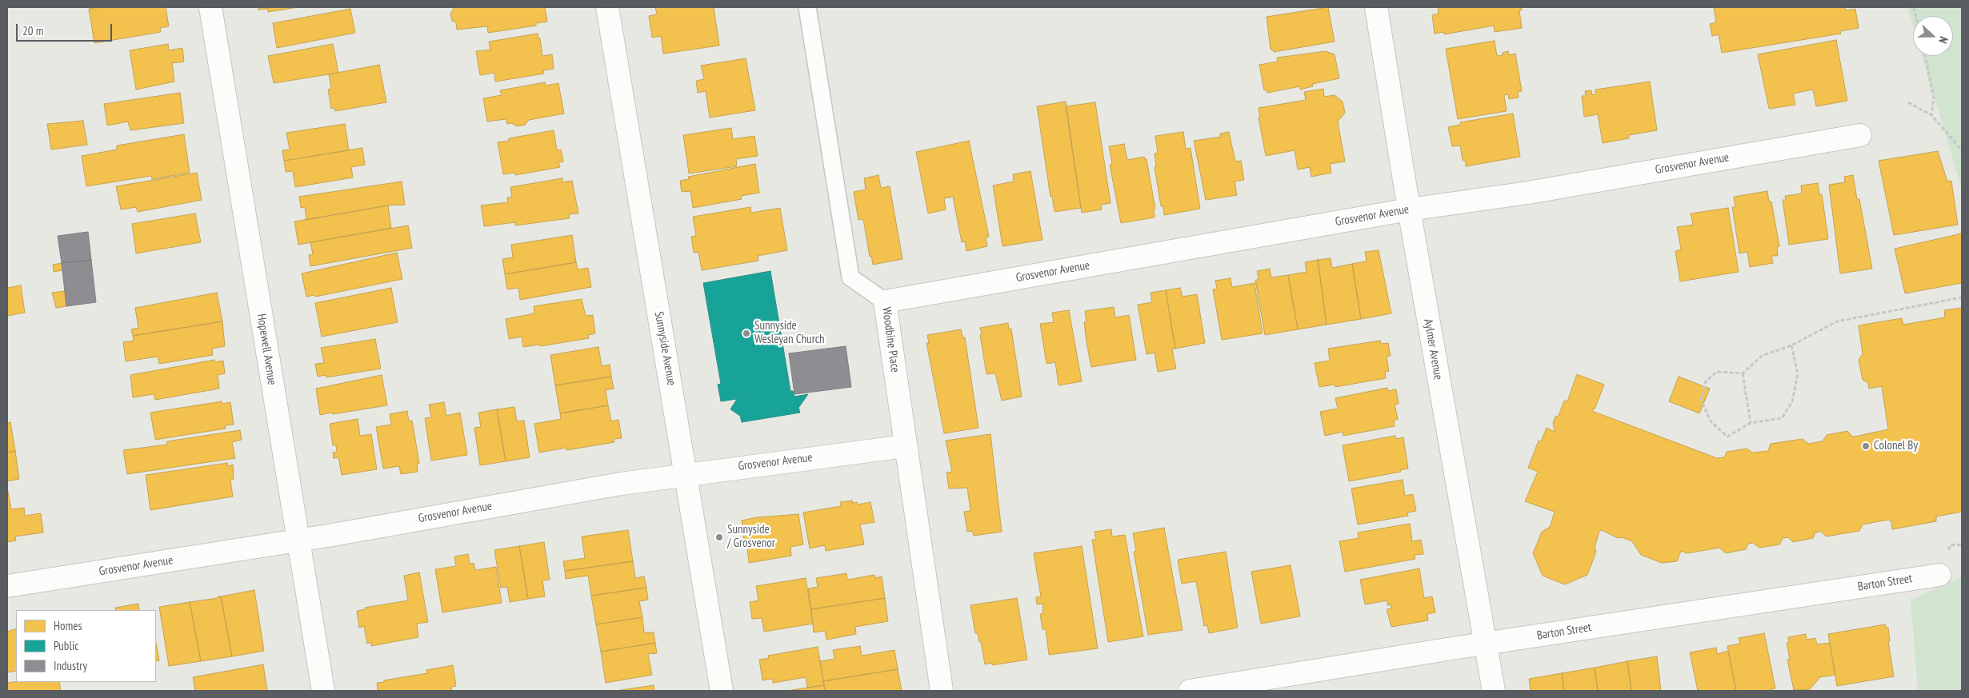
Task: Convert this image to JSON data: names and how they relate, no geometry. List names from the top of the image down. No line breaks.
{"streets":{"street":["Grosvenor Avenue","Woodbine Place","Sunnyside Avenue","Hopewell Avenue","Aylmer Avenue","Barton Street"]},"crossings":[["Grosvenor Avenue","Woodbine Place"],["Grosvenor Avenue","Sunnyside Avenue"],["Grosvenor Avenue","Hopewell Avenue"],["Grosvenor Avenue","Aylmer Avenue"],["Aylmer Avenue","Barton Street"]],"places":["Sunnyside Wesleyan Church","Colonel By","Sunnyside / Grosvenor"],"legend":["Homes","Public","Industry"],"scale_bar":"20 m","north":"right"}
